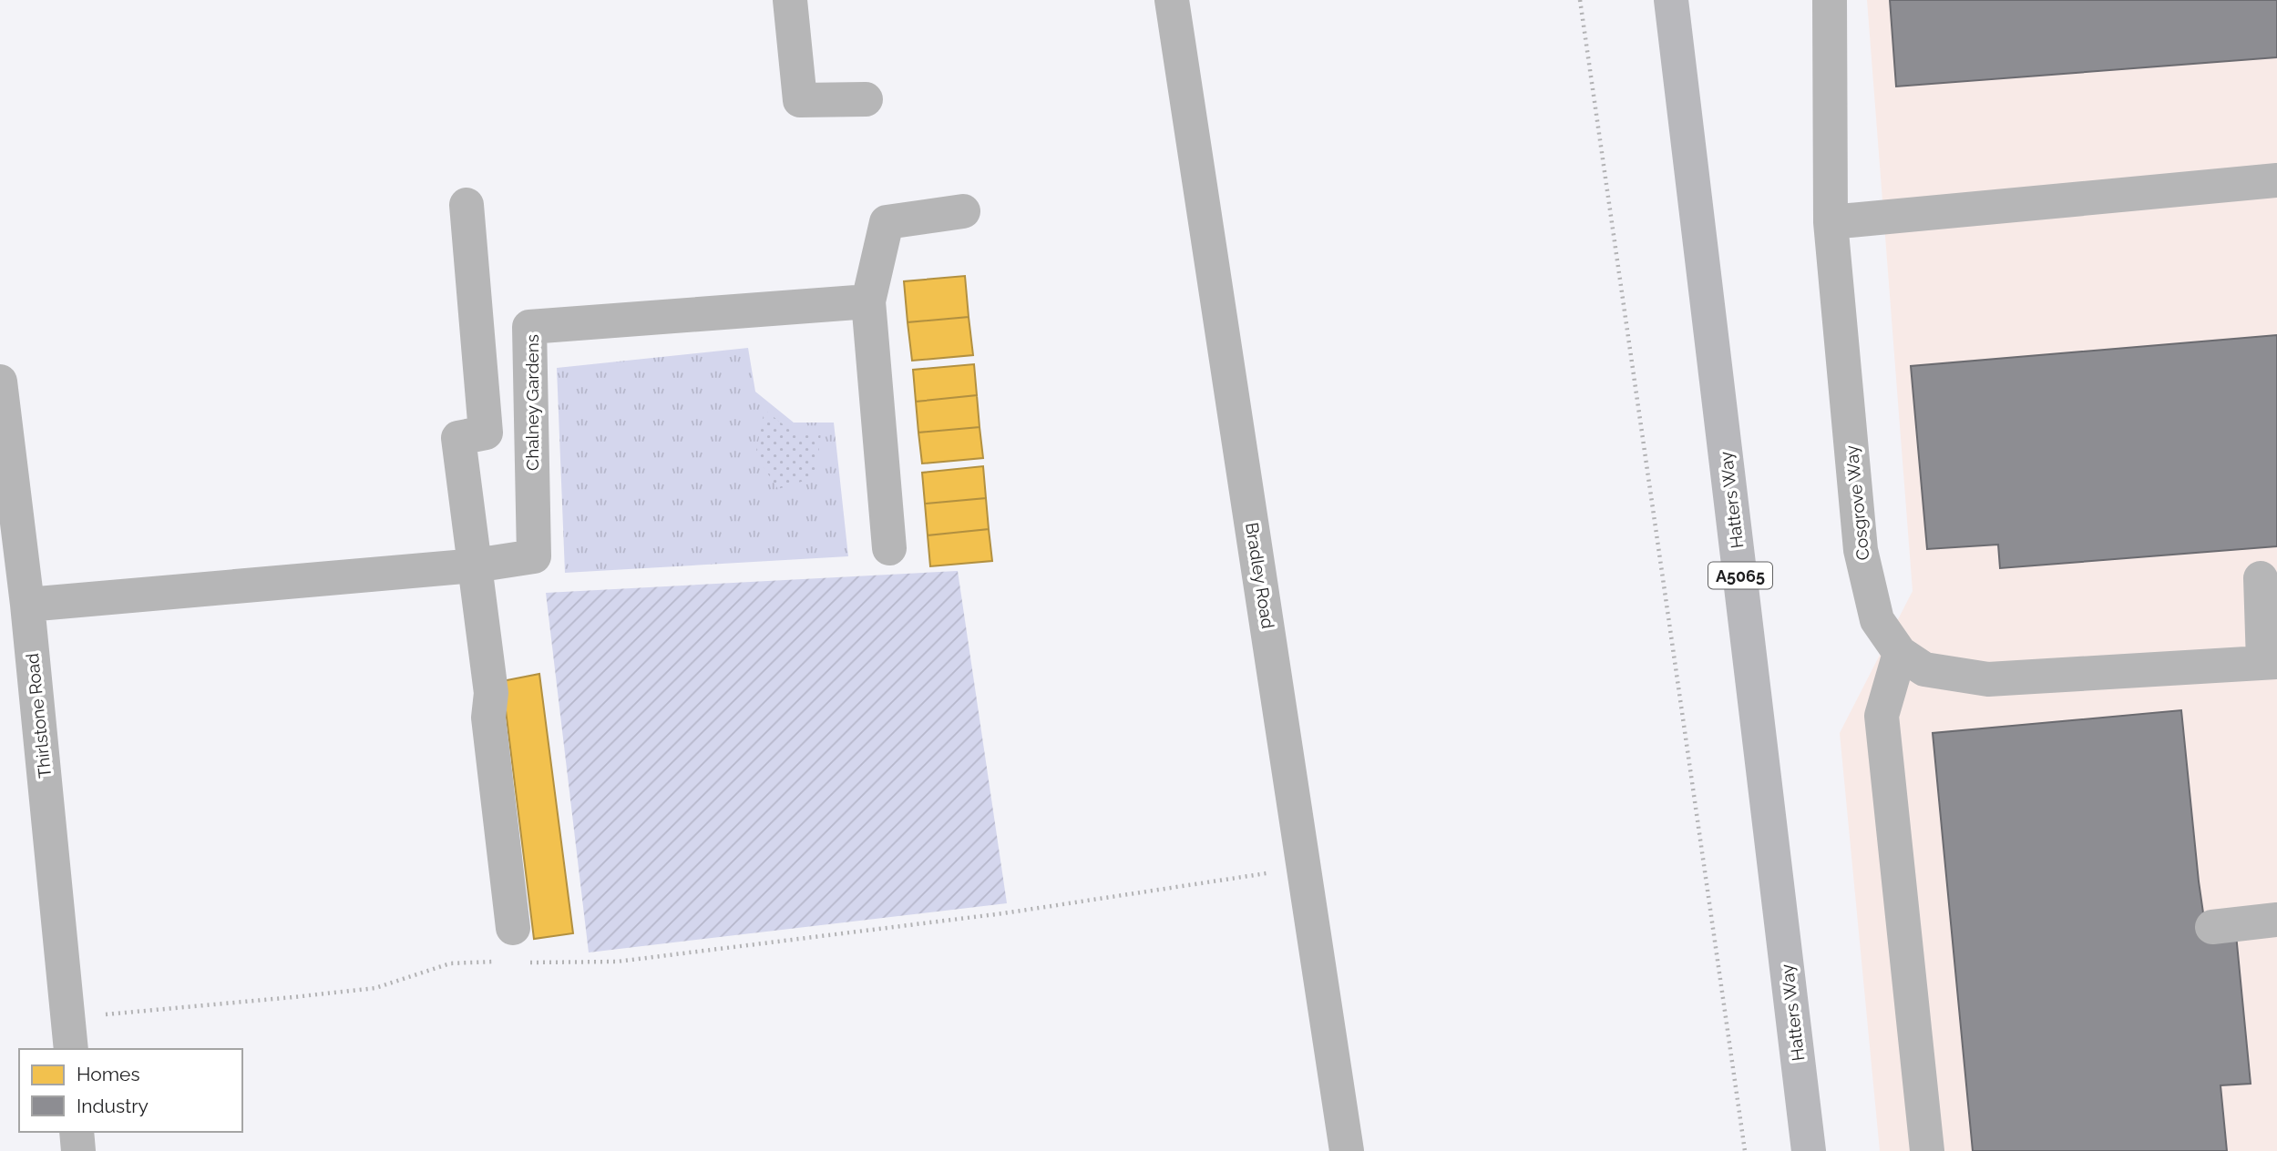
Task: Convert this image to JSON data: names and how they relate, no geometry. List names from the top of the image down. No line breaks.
{"streets":{"main road":["Hatters Way","A5065"],"street":["Chalney Gardens","Cosgrove Way","Bradley Road","Thirlstone Road"]},"crossings":[["Chalney Gardens","Thirlstone Road"]],"legend":["Homes","Industry"]}
